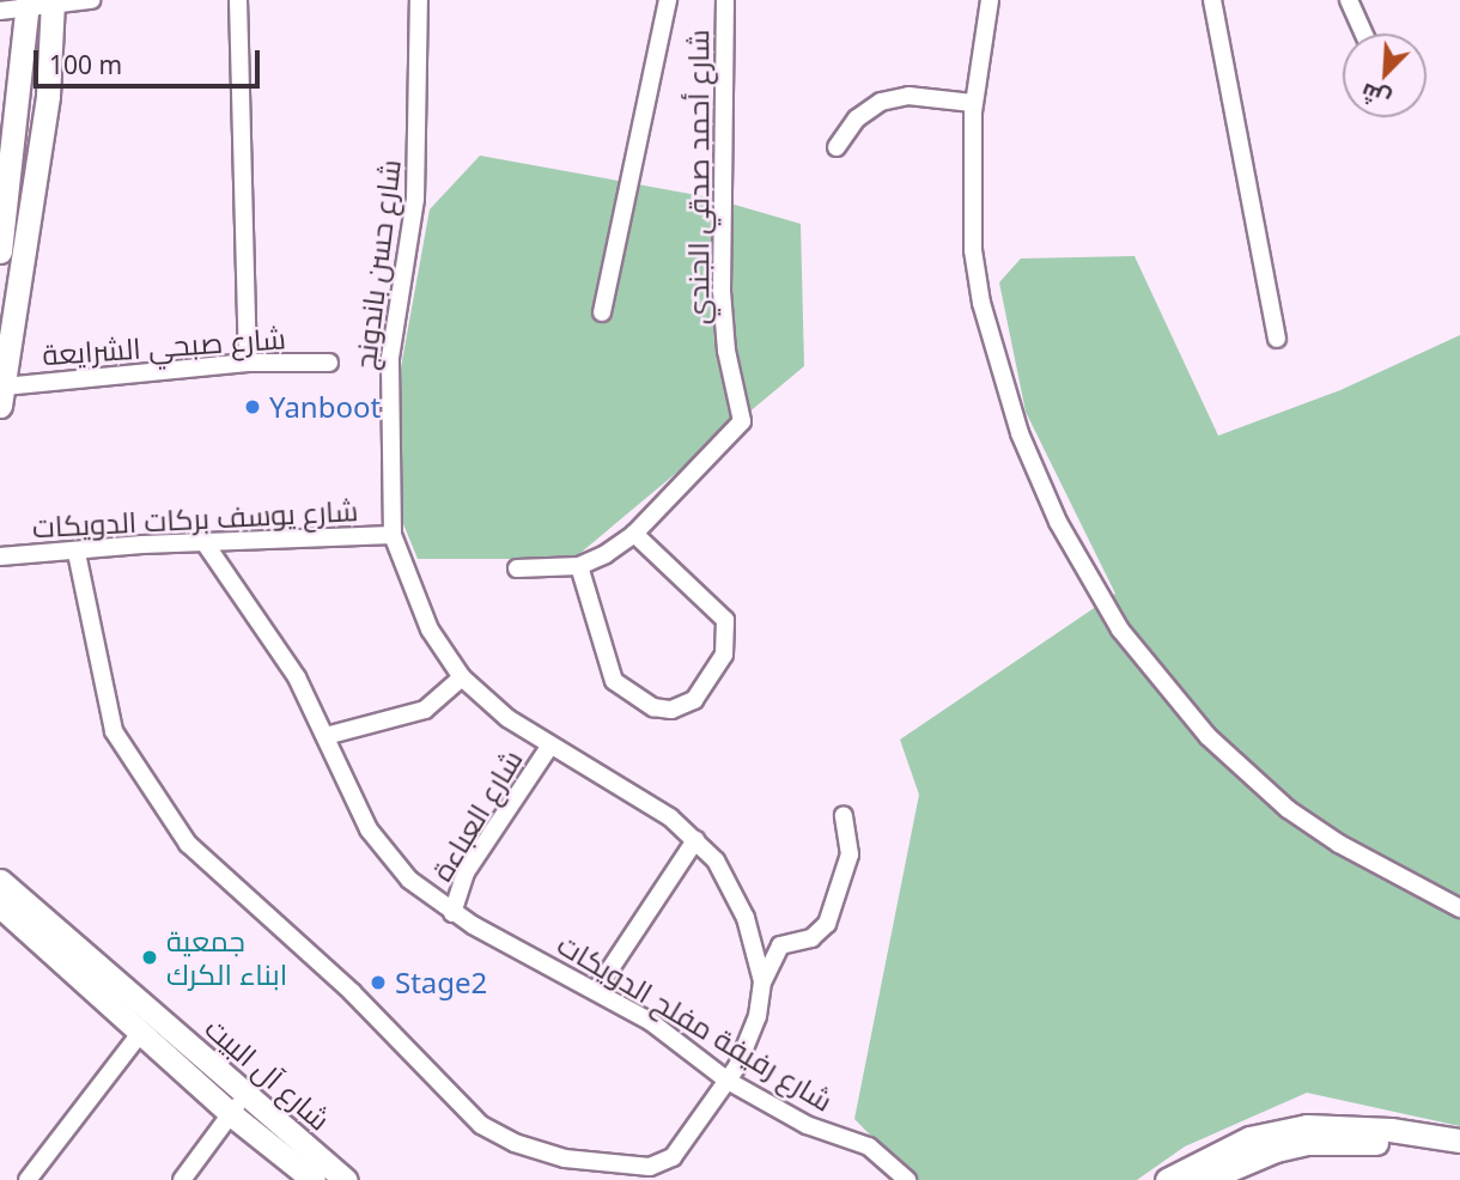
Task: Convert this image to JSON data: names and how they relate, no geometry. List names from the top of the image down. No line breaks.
{"streets":{"street":["شارع أحمد صدقي الجندي","شارع حسن باندونج","شارع صبحي الشرايعة","شارع يوسف بركات الدويكات","شارع العباءة","شارع رفيفة مفلح الدويكات","شارع آل البيت"]},"crossings":[["شارع حسن باندونج","شارع يوسف بركات الدويكات"],["شارع يوسف بركات الدويكات","شارع رفيفة مفلح الدويكات"],["شارع العباءة","شارع رفيفة مفلح الدويكات"]],"places":["Yanboot","جمعية ابناء الكرك","Stage2"],"scale_bar":"100 m","north":"bottom left"}
